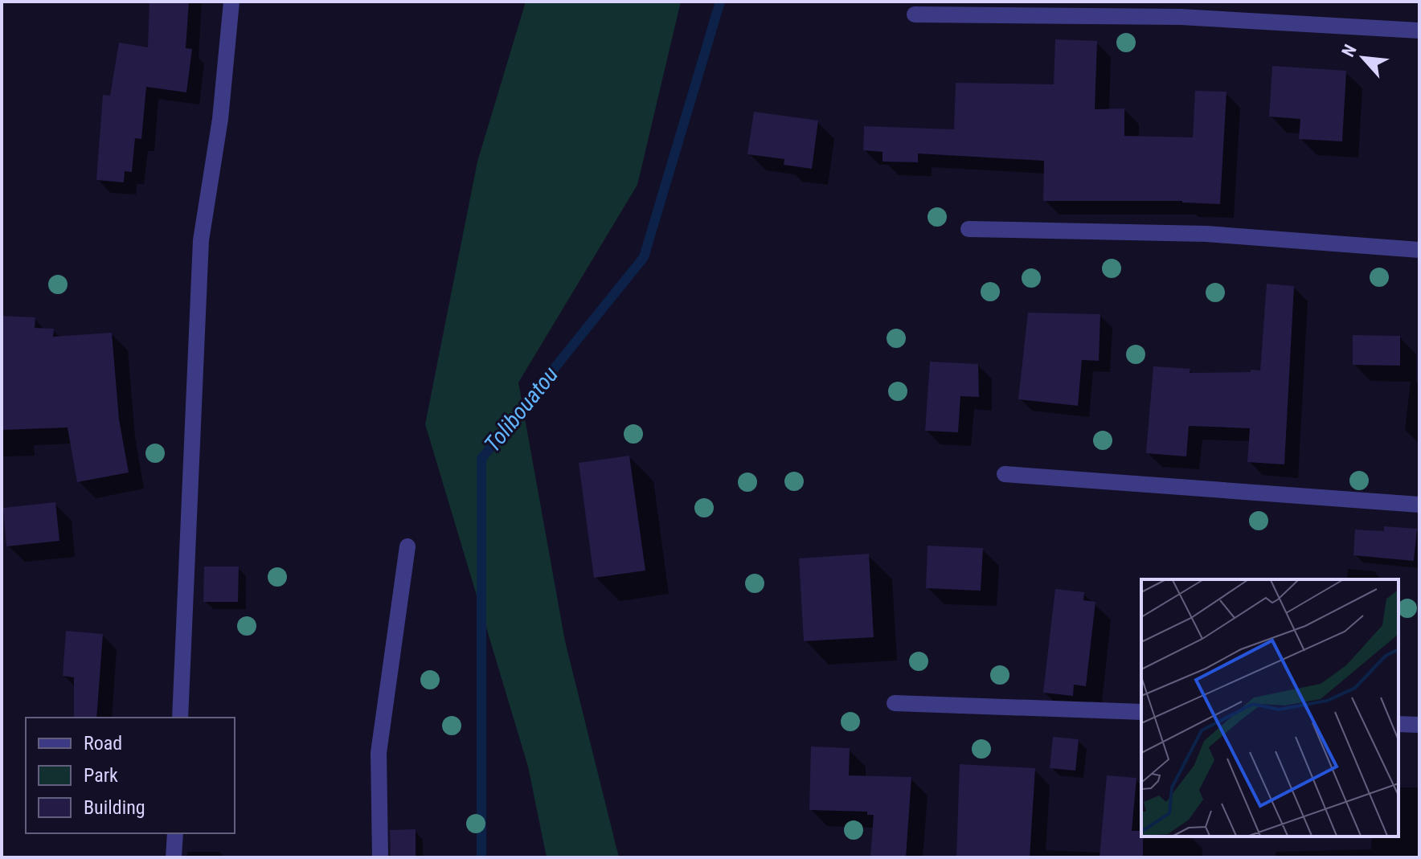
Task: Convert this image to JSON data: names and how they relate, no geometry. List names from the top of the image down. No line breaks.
{"water":["Tolibouatou"],"legend":["Road","Park","Building"],"north":"top left"}
